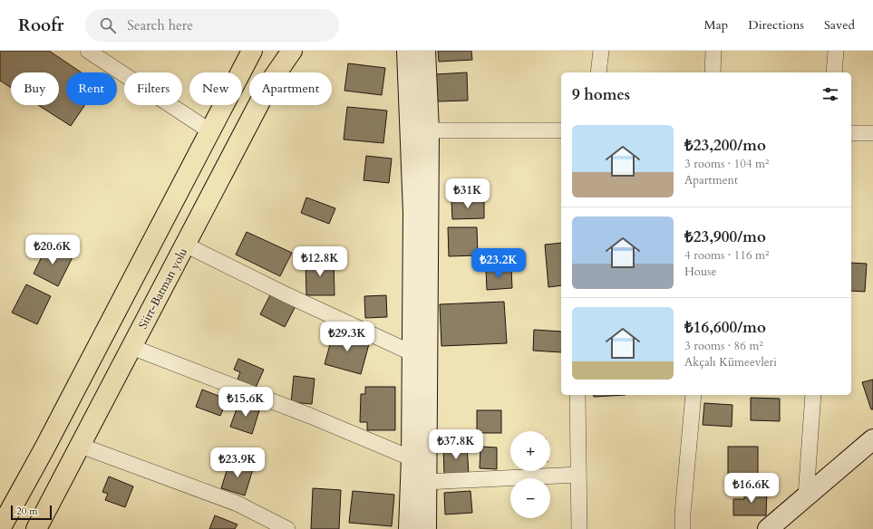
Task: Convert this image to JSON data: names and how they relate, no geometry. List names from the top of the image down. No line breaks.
{"streets":{"highway":["Siirt-Batman yolu"]},"scale_bar":"20 m","page":{"header":"Roofr","search":"Search here","nav":["Map","Directions","Saved"],"chip":["Buy","Rent","Filters","New","Apartment"],"heading":"9 homes","list":[{"name":"₺23,200/mo","note":"3 rooms · 104 m² · Apartment"},{"name":"₺23,900/mo","note":"4 rooms · 116 m² · House"},{"name":"₺16,600/mo","note":"3 rooms · 86 m² · Akçalı Kümeevleri"}],"price":["₺31K","₺20.6K","₺12.8K","₺23.2K","₺29.3K","₺15.6K","₺37.8K","₺23.9K","₺16.6K"],"map_buttons":["+","−"],"scale":"20 m"}}
